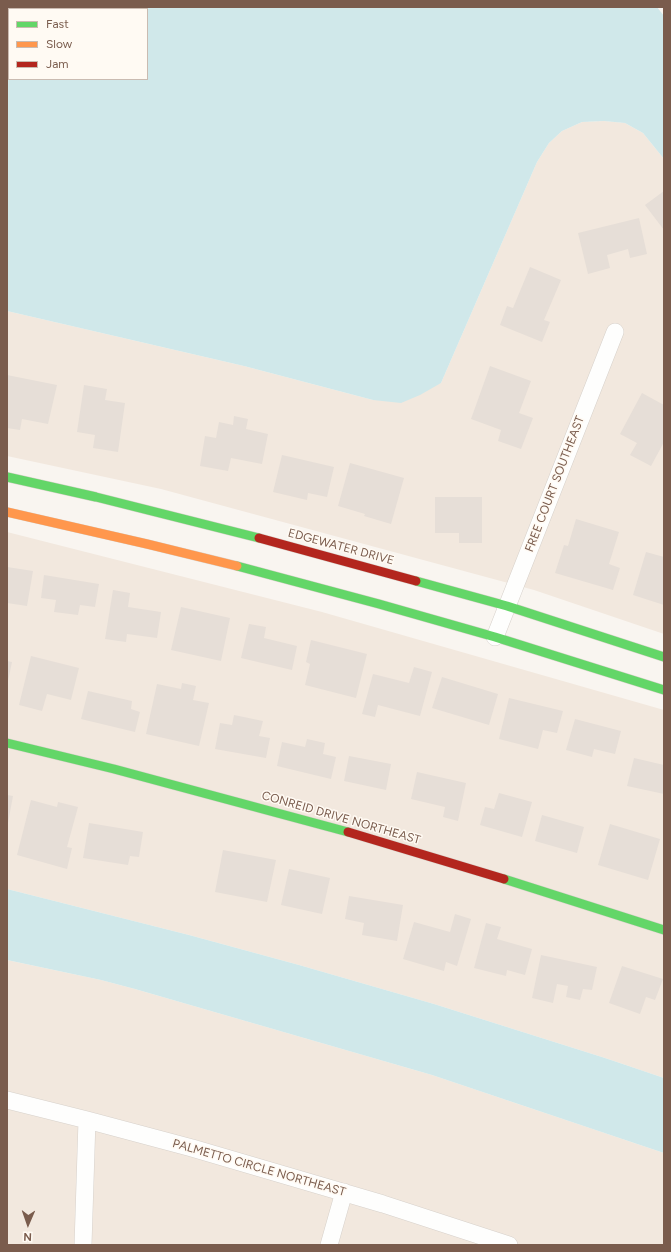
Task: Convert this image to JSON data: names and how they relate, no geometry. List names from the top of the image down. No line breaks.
{"streets":{"street":["FREE COURT SOUTHEAST","EDGEWATER DRIVE","CONREID DRIVE NORTHEAST","PALMETTO CIRCLE NORTHEAST"]},"crossings":[["FREE COURT SOUTHEAST","EDGEWATER DRIVE"]],"legend":["Fast","Slow","Jam"],"north":"bottom"}
